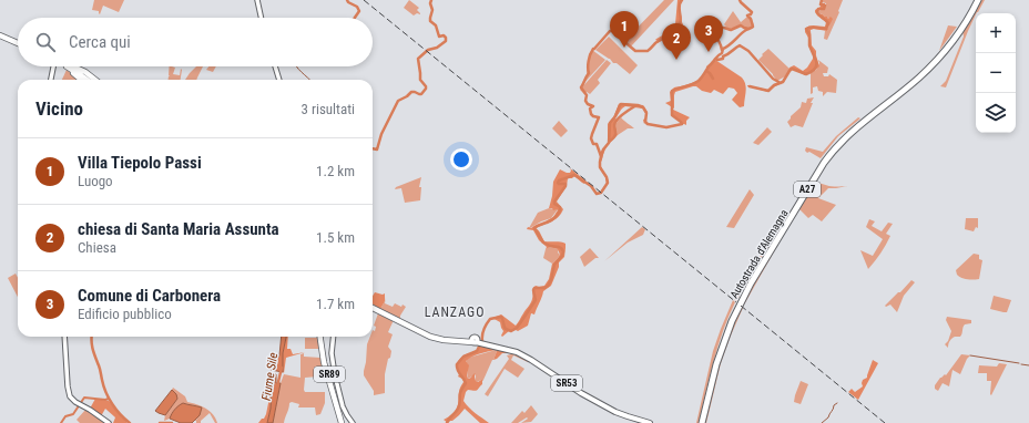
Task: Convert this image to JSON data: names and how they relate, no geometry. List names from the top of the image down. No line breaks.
{"streets":{"highway":["A27","Autostrada d'Alemagna","SR89","SR53"]},"districts":["LANZAGO"],"water":["Fiume Sile"],"page":{"pins":["1","3","2"],"map_buttons":["+","−"],"search":"Cerca qui","heading":["Vicino","3 risultati"],"list":[{"mark":"1","name":"Villa Tiepolo Passi","note":"Luogo","value":"1.2 km"},{"mark":"2","name":"chiesa di Santa Maria Assunta","note":"Chiesa","value":"1.5 km"},{"mark":"3","name":"Comune di Carbonera","note":"Edificio pubblico","value":"1.7 km"}]}}
